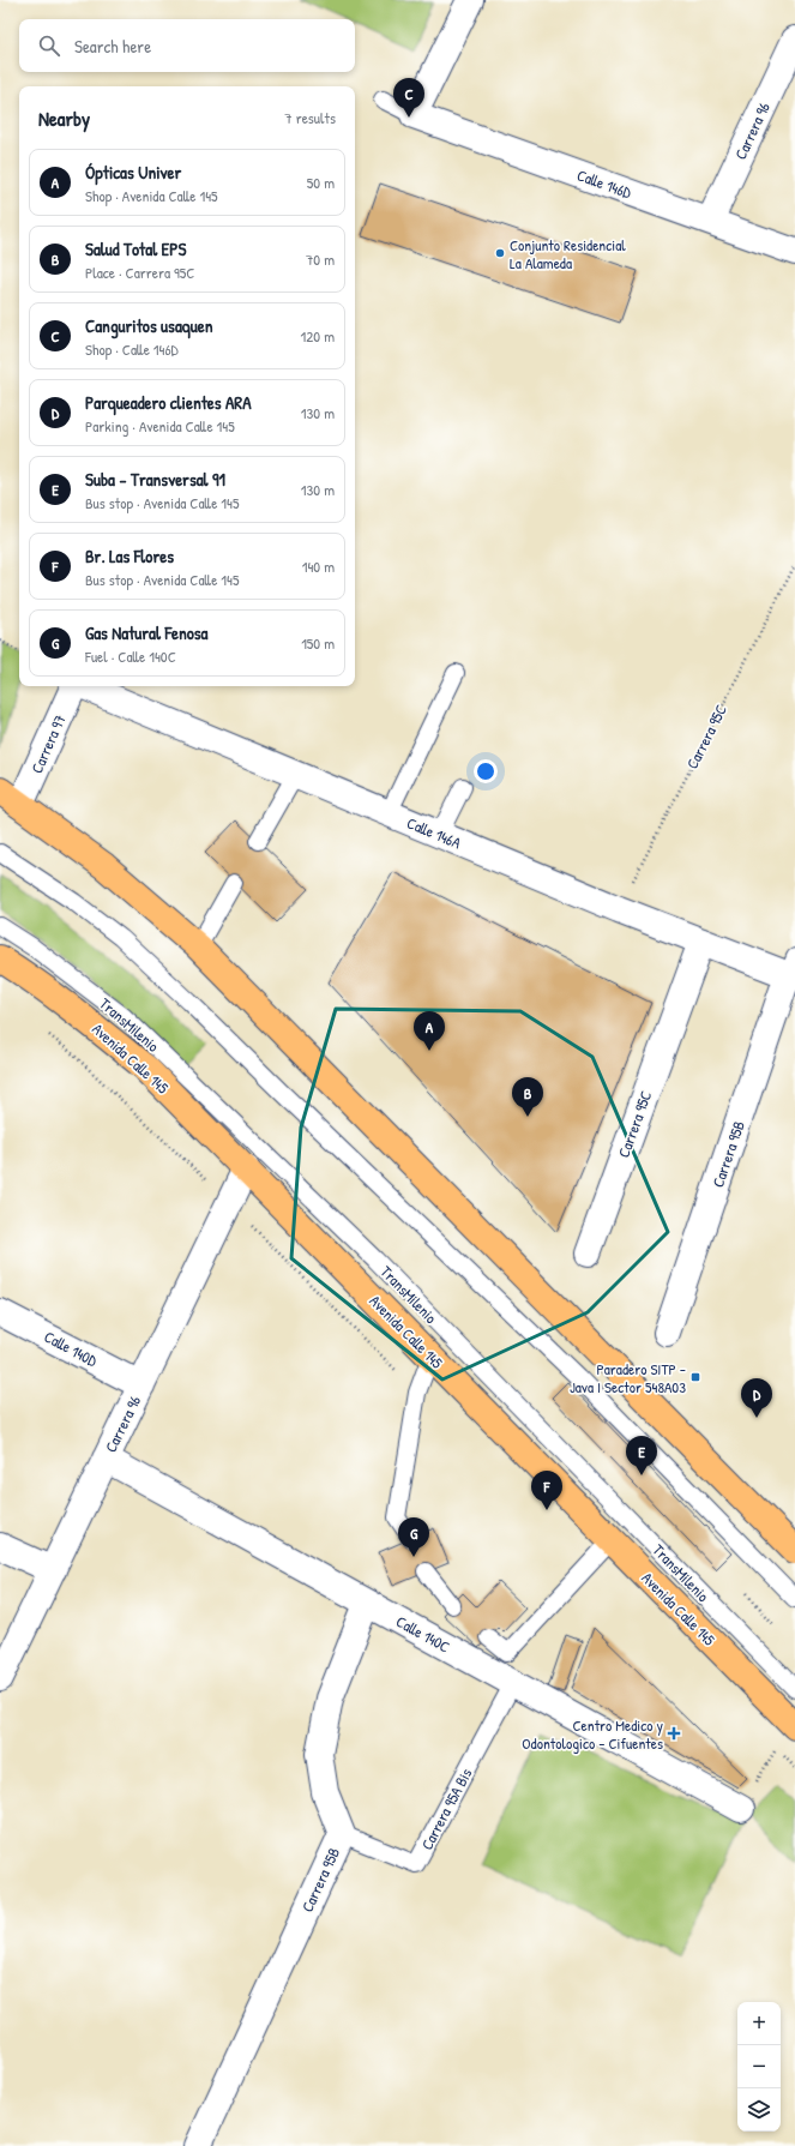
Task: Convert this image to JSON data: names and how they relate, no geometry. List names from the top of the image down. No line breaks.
{"streets":{"main road":["Avenida Calle 145"],"street":["Carrera 96","Calle 146D","Carrera 95C","Carrera 97","Calle 146A","Carrera 95B","Calle 140D","Calle 140C"],"lane":["TransMilenio","Carrera 95A Bis"]},"crossings":[["Carrera 96","Calle 146D"],["Carrera 96","Avenida Calle 145"],["Carrera 96","Calle 140D"],["Carrera 96","Calle 140C"],["Carrera 95C","Calle 146A"],["Calle 146A","Carrera 95B"],["Carrera 95B","Calle 140C"],["Carrera 95B","Carrera 95A Bis"],["Calle 140C","Carrera 95A Bis"]],"places":{"other":["Conjunto Residencial La Alameda"],"transit":["Paradero SITP - Java I Sector 548A03"],"health":["Centro Medico y Odontologico - Cifuentes"]},"page":{"search":"Search here","pins":["C","A","B","D","E","F","G"],"heading":["Nearby","7 results"],"list":[{"mark":"A","name":"Ópticas Univer","note":"Shop · Avenida Calle 145","value":"50 m"},{"mark":"B","name":"Salud Total EPS","note":"Place · Carrera 95C","value":"70 m"},{"mark":"C","name":"Canguritos usaquen","note":"Shop · Calle 146D","value":"120 m"},{"mark":"D","name":"Parqueadero clientes ARA","note":"Parking · Avenida Calle 145","value":"130 m"},{"mark":"E","name":"Suba - Transversal 91","note":"Bus stop · Avenida Calle 145","value":"130 m"},{"mark":"F","name":"Br. Las Flores","note":"Bus stop · Avenida Calle 145","value":"140 m"},{"mark":"G","name":"Gas Natural Fenosa","note":"Fuel · Calle 140C","value":"150 m"}],"map_buttons":["+","−"]}}
